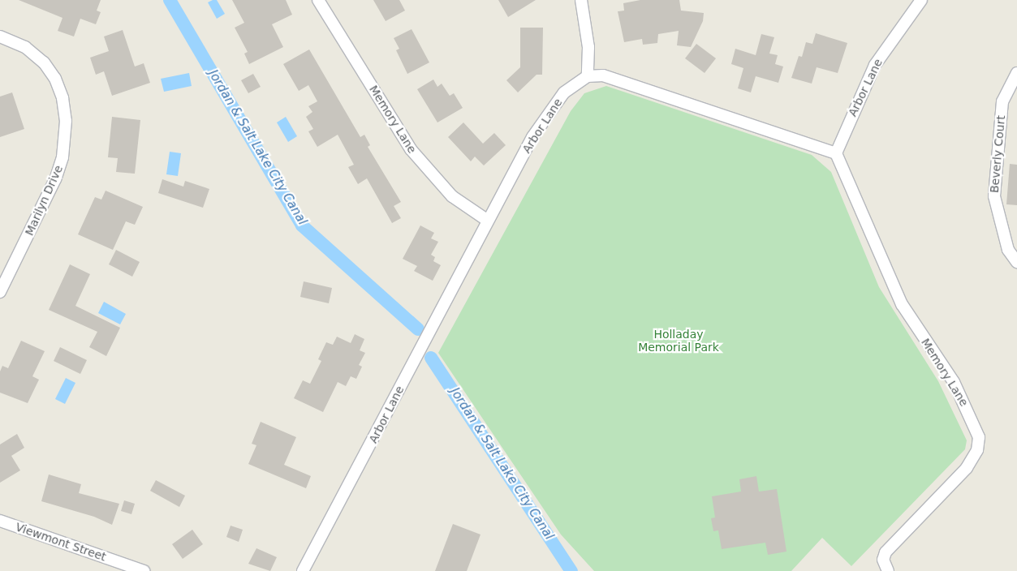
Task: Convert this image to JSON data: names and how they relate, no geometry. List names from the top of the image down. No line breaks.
{"streets":{"street":["Arbor Lane","Memory Lane","Beverly Court","Marilyn Drive","Viewmont Street"]},"crossings":[["Arbor Lane","Memory Lane"]],"water":["Jordan & Salt Lake City Canal"],"parks":["Holladay Memorial Park"]}
